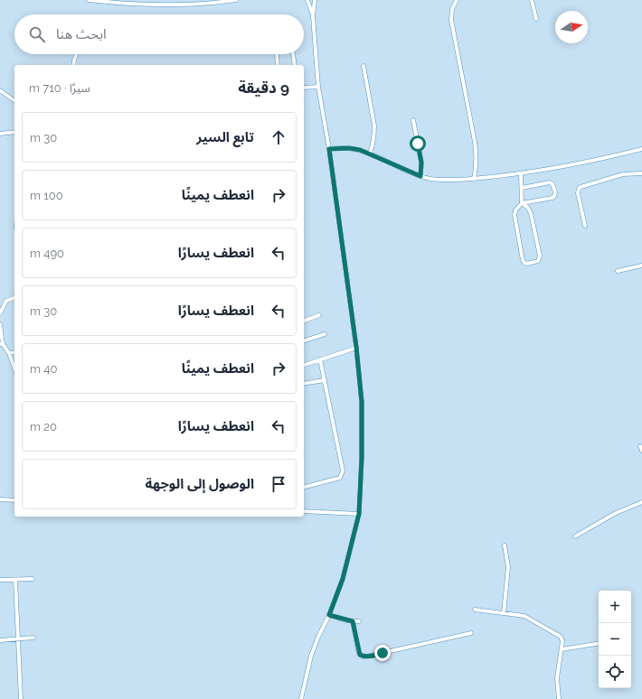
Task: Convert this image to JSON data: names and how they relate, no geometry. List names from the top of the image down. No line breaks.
{"north":"right","page":{"search":"ابحث هنا","heading":["9 دقيقة","سيرًا · 710 m"],"list":[["تابع السير","30 m"],["انعطف يمينًا","100 m"],["انعطف يسارًا","490 m"],["انعطف يسارًا","30 m"],["انعطف يمينًا","40 m"],["انعطف يسارًا","20 m"],"الوصول إلى الوجهة"],"map_buttons":["+","−"]}}
